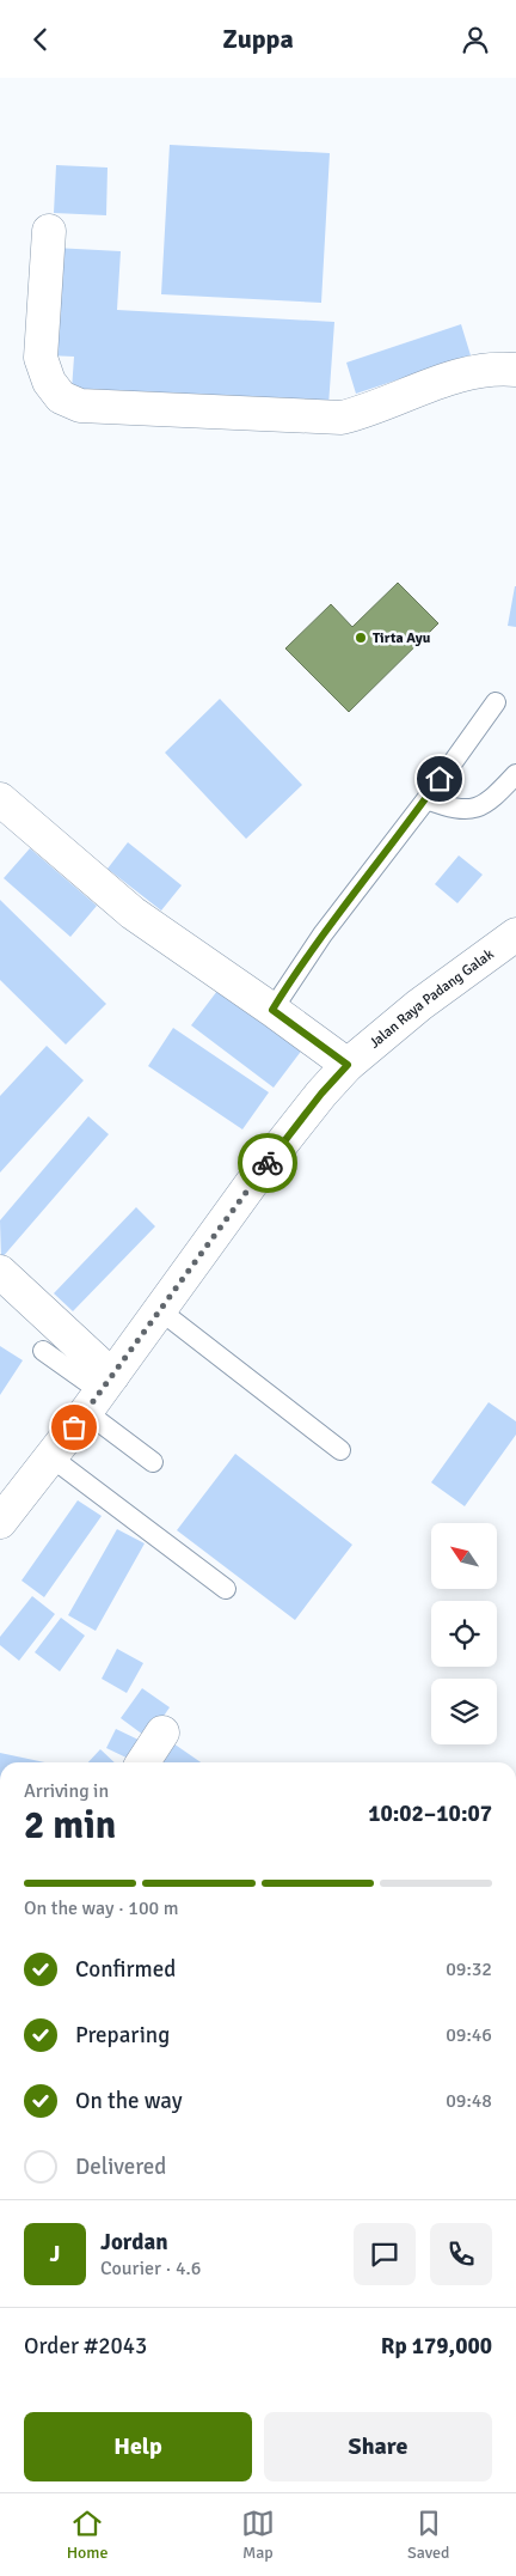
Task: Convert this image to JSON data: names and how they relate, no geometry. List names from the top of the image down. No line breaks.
{"streets":{"street":["Jalan Raya Padang Galak"]},"places":["Tirta Ayu"],"north":"top left","page":{"header":"Zuppa","heading":["2 min","Arriving in","10:02–10:07"],"panel":["Jordan","Courier · 4.6","Order #2043","Rp 179,000"],"bar":"On the way · 100 m","list":[["Confirmed","09:32"],["Preparing","09:46"],["On the way","09:48"],"Delivered"],"round":"J","buttons":["Help","Share"],"tabs":["Home","Map","Saved"]}}
